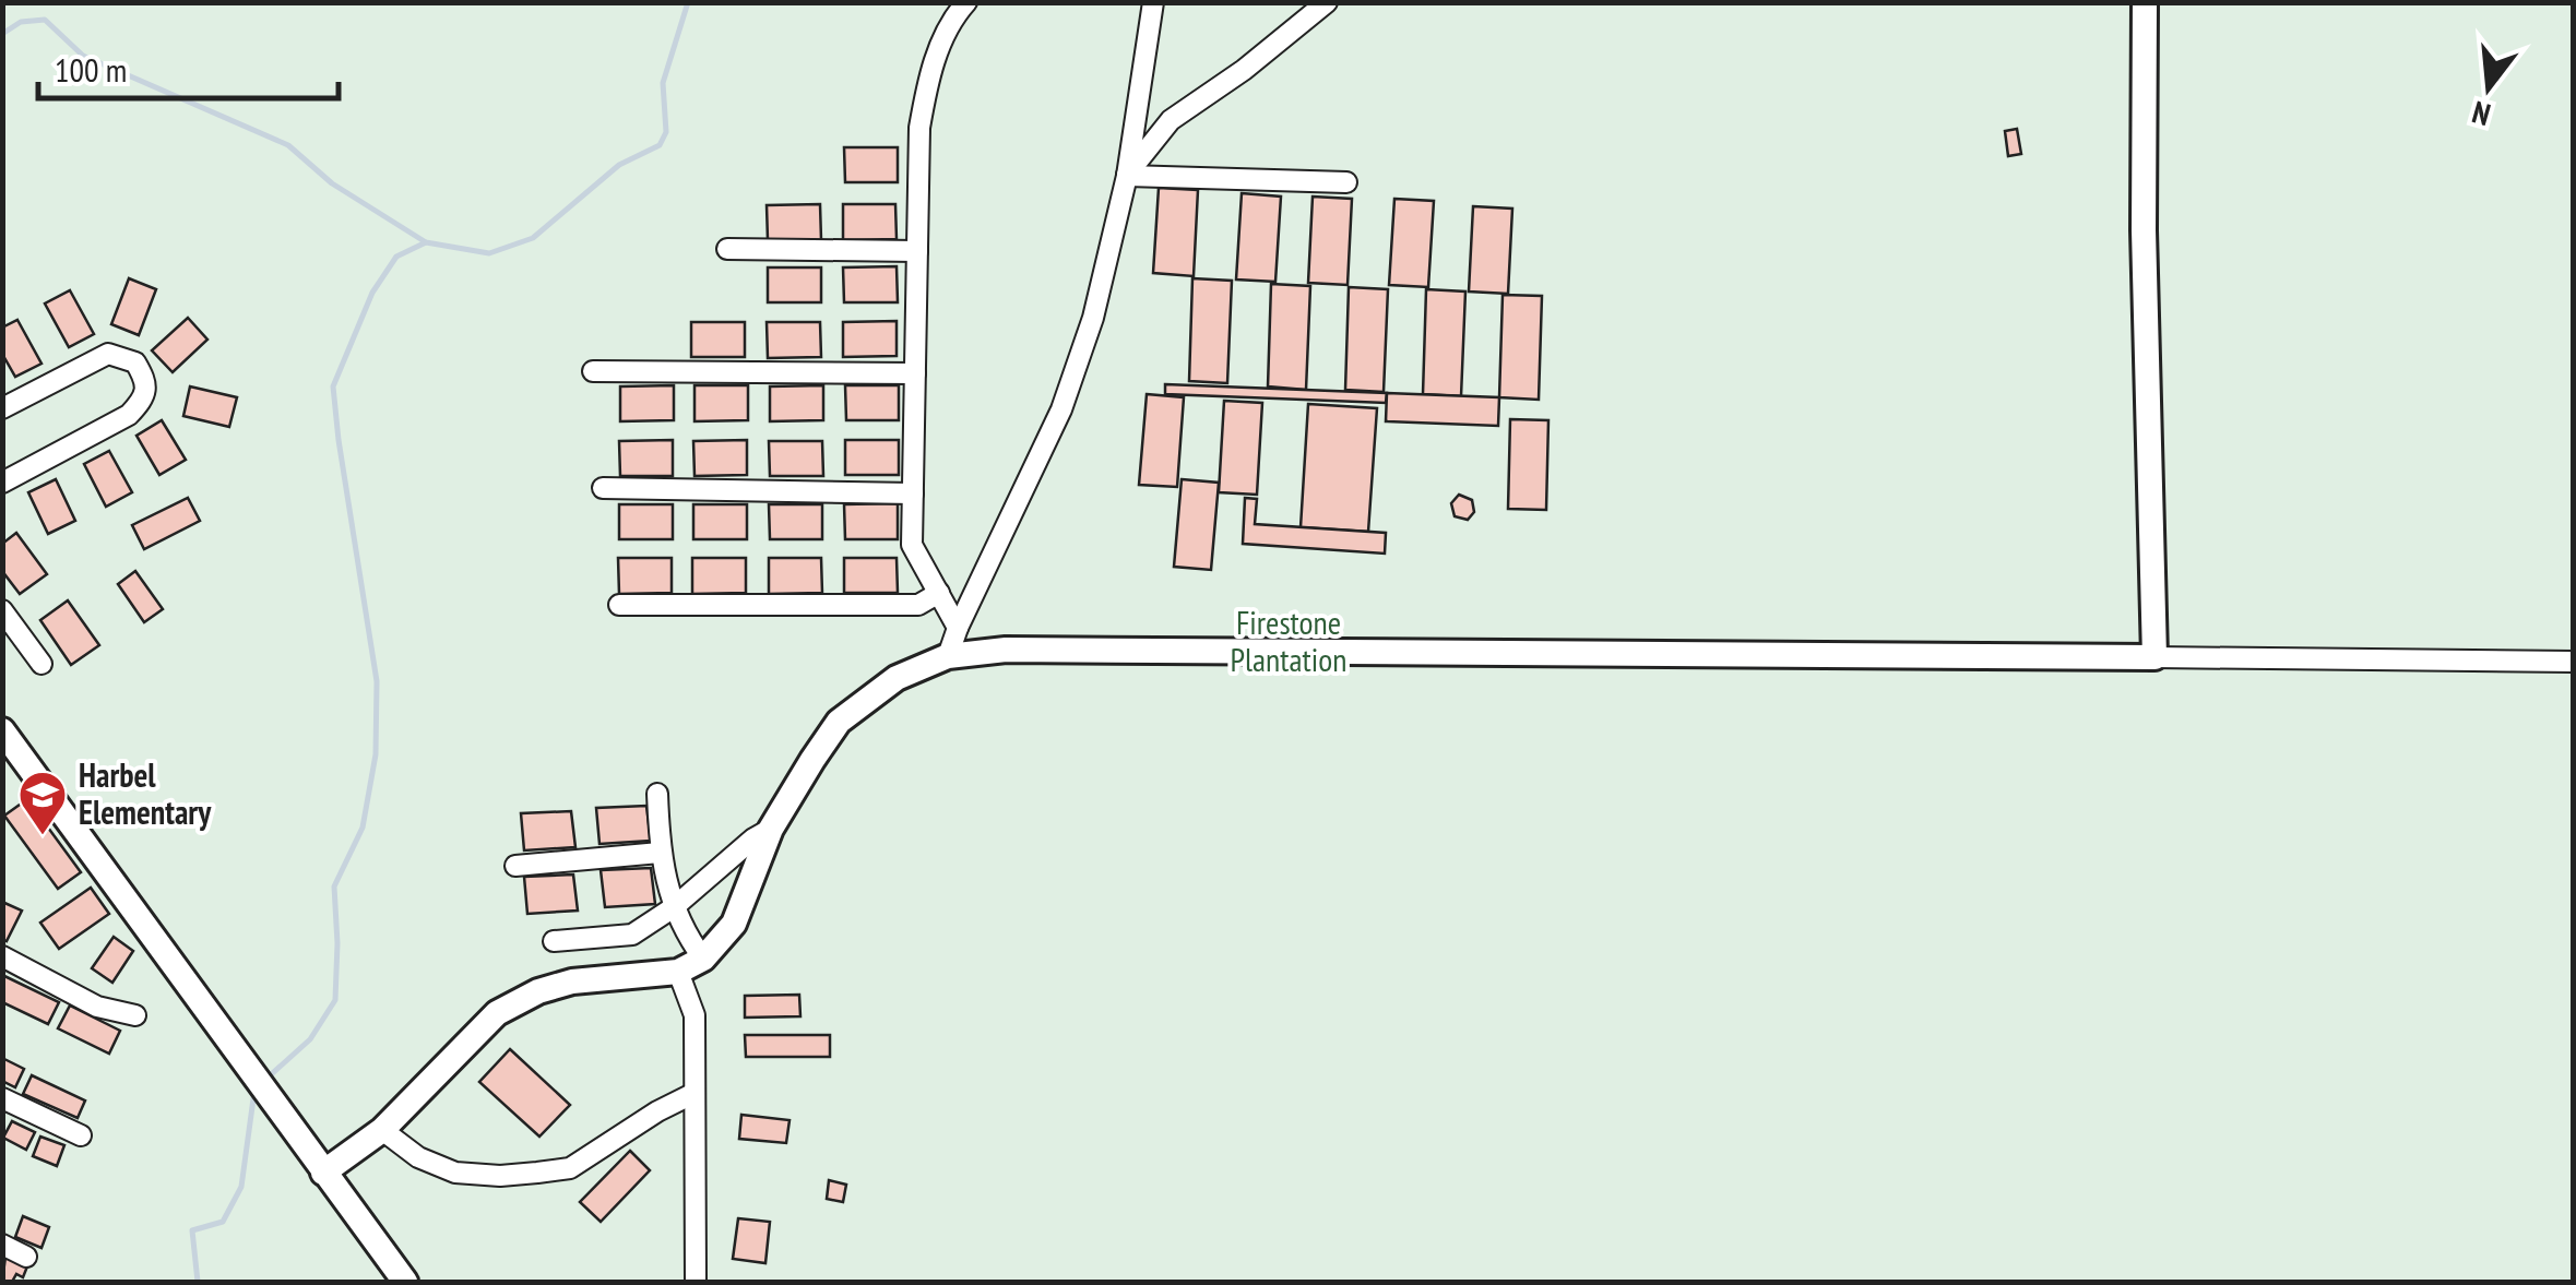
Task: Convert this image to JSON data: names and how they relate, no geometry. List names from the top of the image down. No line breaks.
{"parks":["Firestone Plantation"],"places":{"school or university":["Harbel Elementary"]},"scale_bar":"100 m","north":"bottom"}
